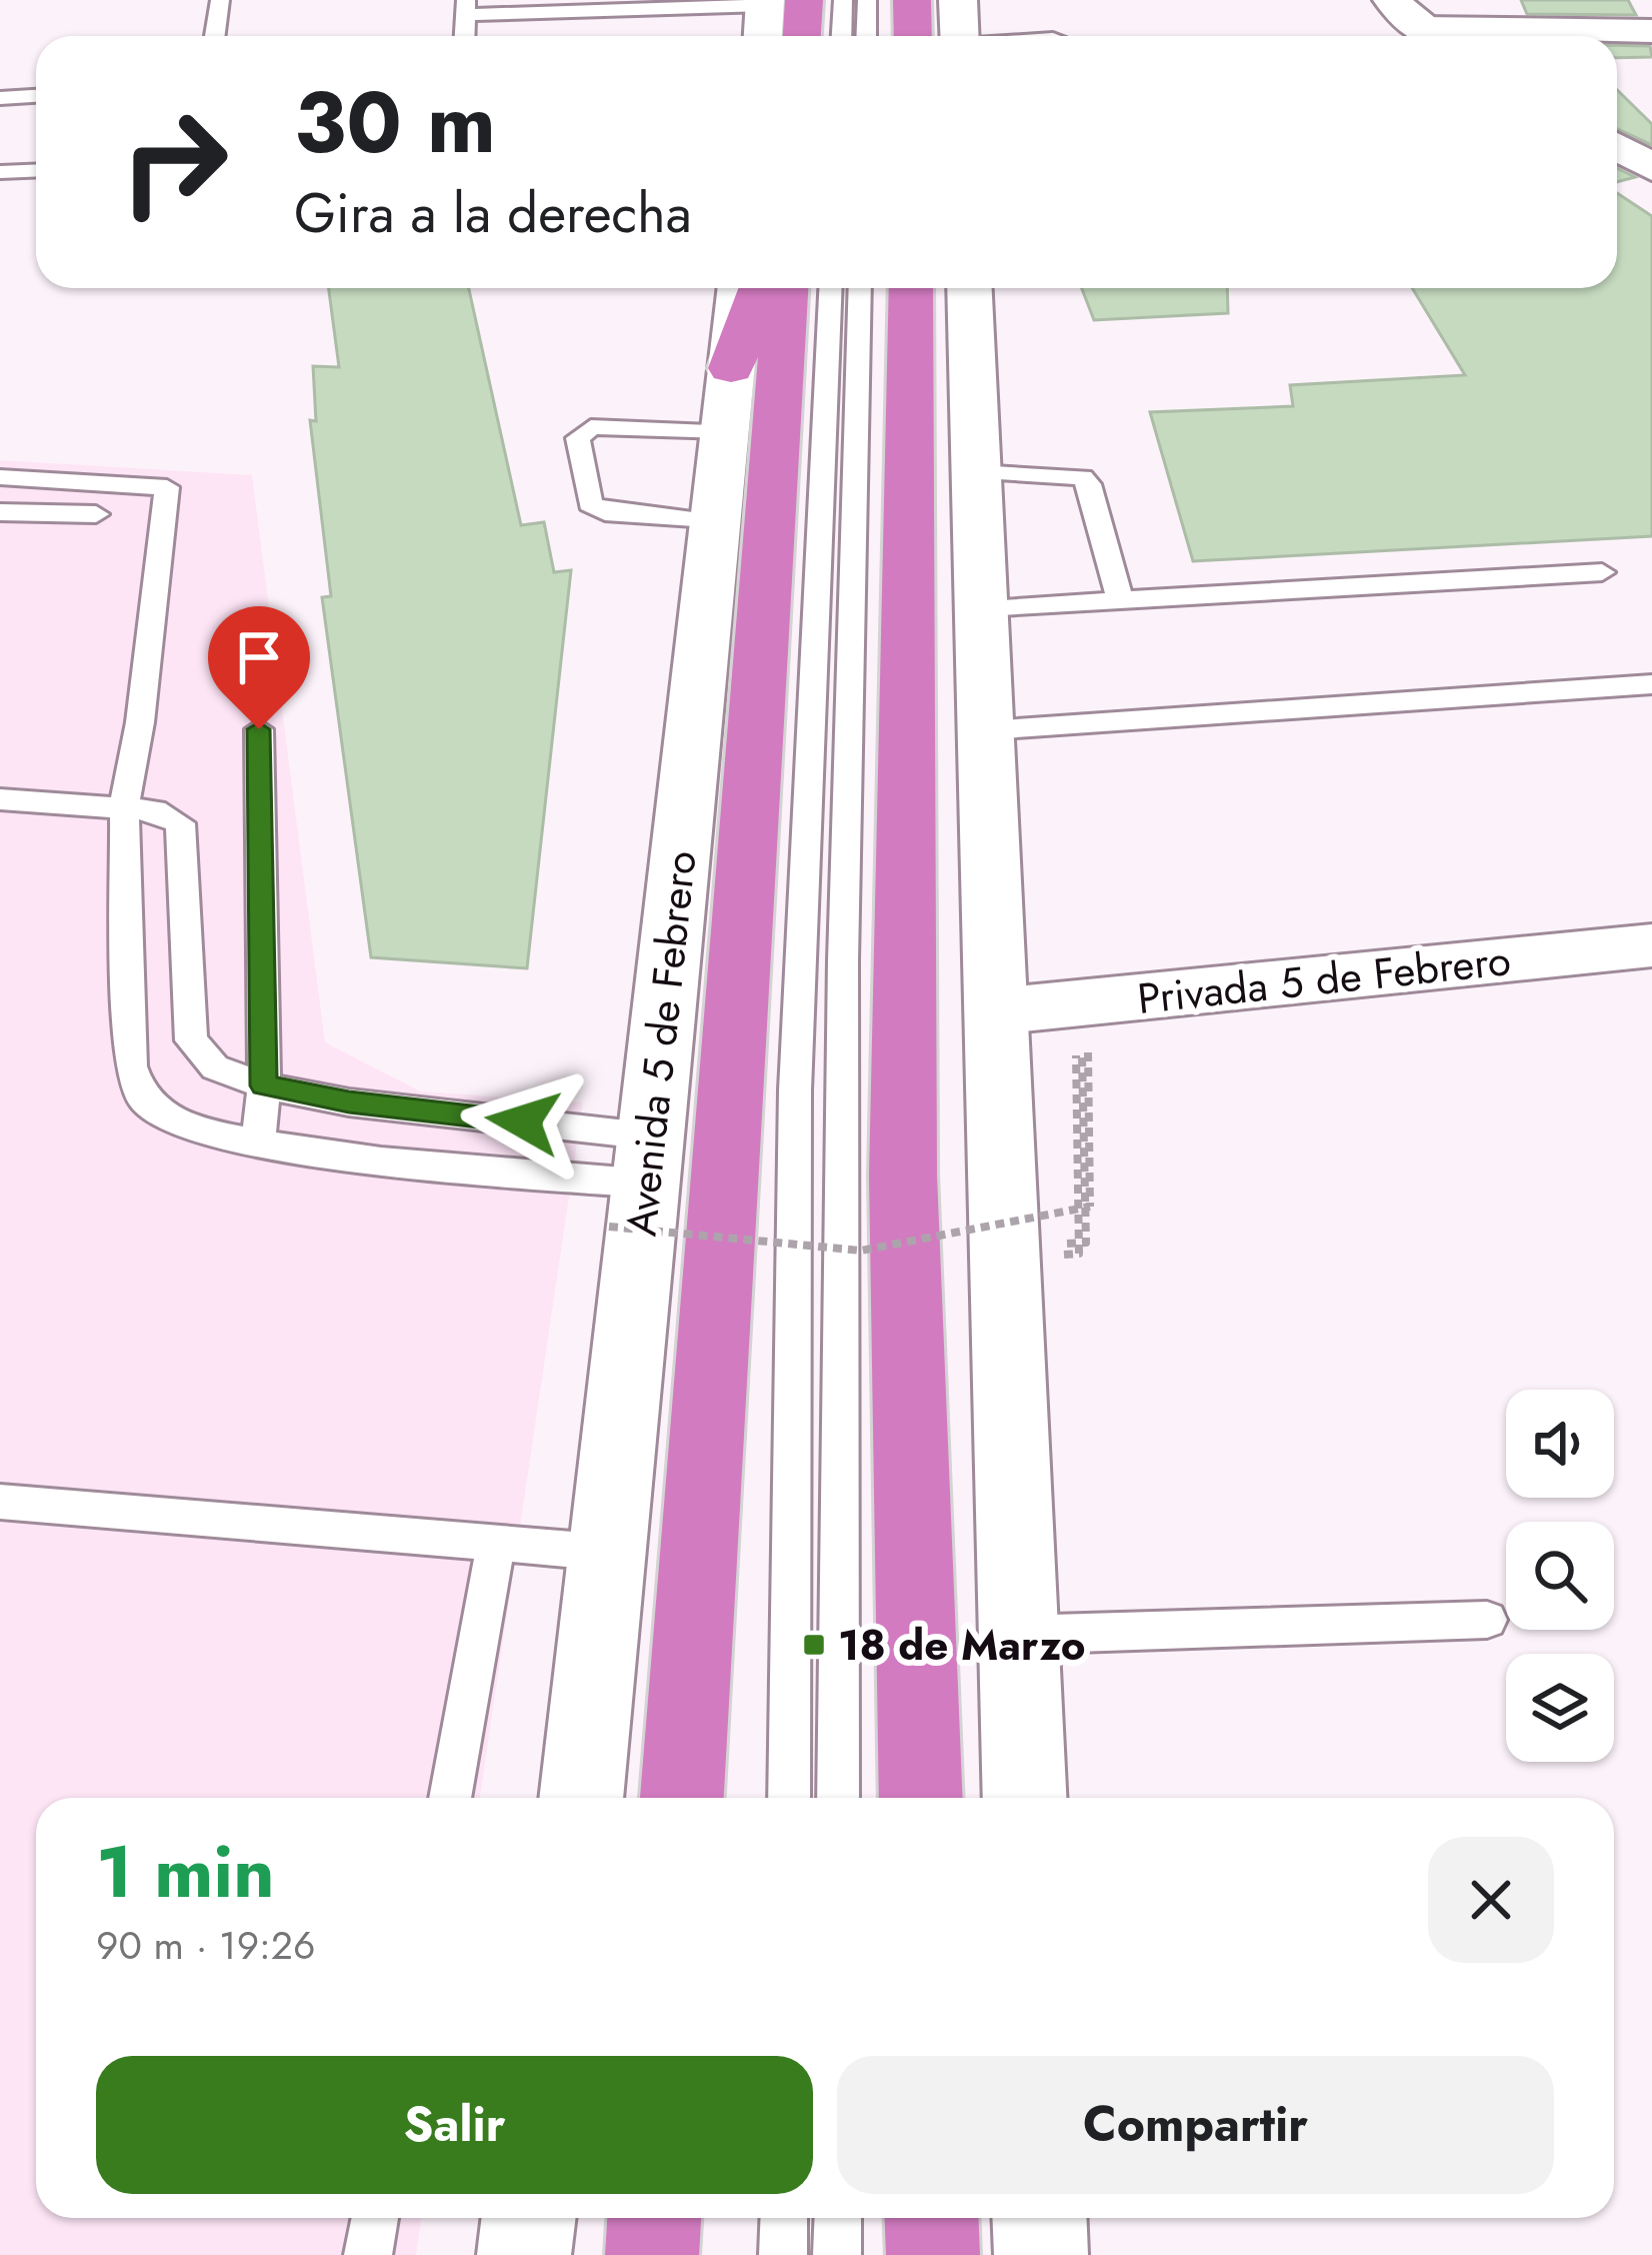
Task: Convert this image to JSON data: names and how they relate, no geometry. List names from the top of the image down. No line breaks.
{"streets":{"highway":["Avenida 5 de Febrero"],"street":["Privada 5 de Febrero"]},"places":{"transit":["18 de Marzo"]},"page":{"turn":["30 m","Gira a la derecha"],"heading":["1 min","90 m · 19:26"],"buttons":["Salir","Compartir"]}}
